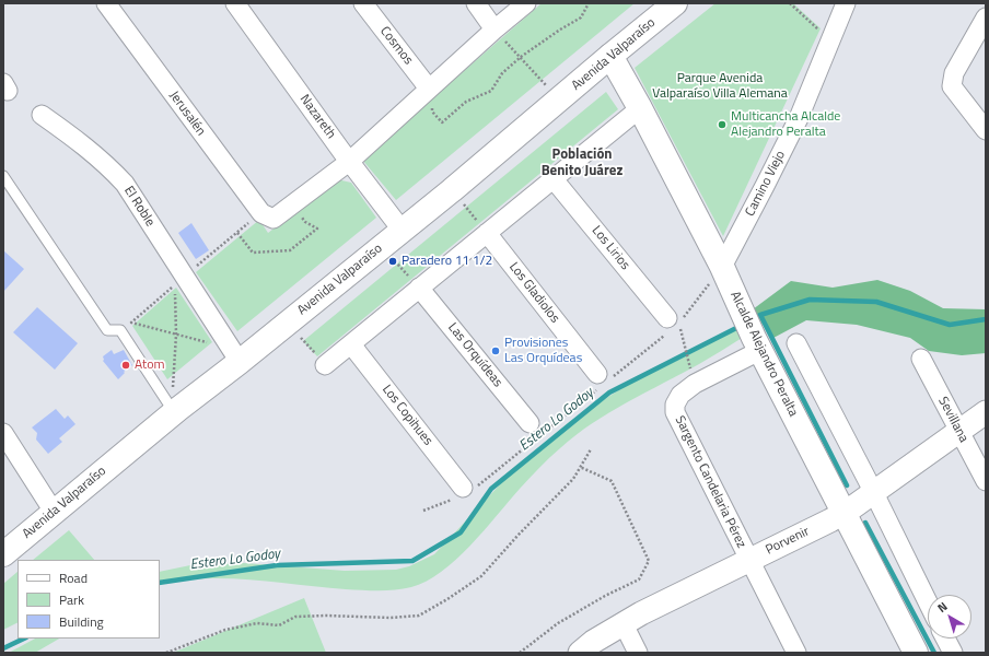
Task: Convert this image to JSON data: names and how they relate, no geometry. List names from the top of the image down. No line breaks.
{"streets":{"main road":["Avenida Valparaíso","Alcalde Alejandro Peralta"],"street":["Cosmos","Jerusalén","Nazareth","Camino Viejo","El Roble","Los Lirios","Los Gladiolos","Las Orquídeas","Los Copihues","Sevillana","Sargento Candelaria Pérez","Porvenir"]},"crossings":[["Avenida Valparaíso","Nazareth"],["Avenida Valparaíso","El Roble"],["Avenida Valparaíso","Alcalde Alejandro Peralta"],["Camino Viejo","Alcalde Alejandro Peralta"],["Alcalde Alejandro Peralta","Sargento Candelaria Pérez"],["Alcalde Alejandro Peralta","Porvenir"],["Sevillana","Porvenir"],["Sargento Candelaria Pérez","Porvenir"]],"districts":["Población Benito Juárez"],"water":["Estero Lo Godoy"],"parks":["Parque Avenida Valparaíso Villa Alemana"],"places":["Multicancha Alcalde Alejandro Peralta","Paradero 11 1/2","Provisiones Las Orquídeas","Atom"],"legend":["Road","Park","Building"],"north":"top left"}
